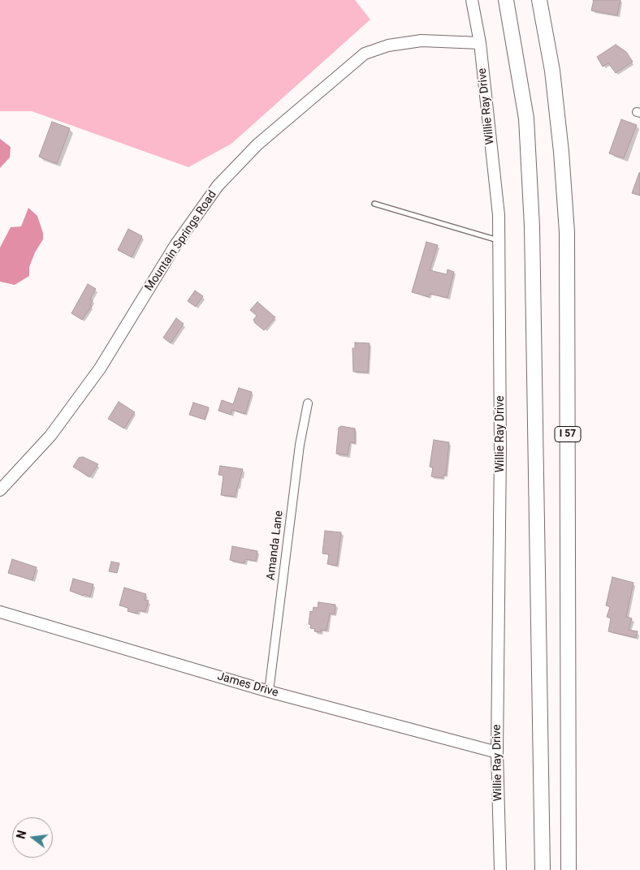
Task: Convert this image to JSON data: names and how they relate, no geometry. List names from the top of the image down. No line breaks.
{"streets":{"highway":["I 57"],"street":["Willie Ray Drive","Mountain Springs Road","Amanda Lane","James Drive"]},"crossings":[["Willie Ray Drive","Mountain Springs Road"],["Willie Ray Drive","James Drive"],["Amanda Lane","James Drive"]],"north":"left"}
